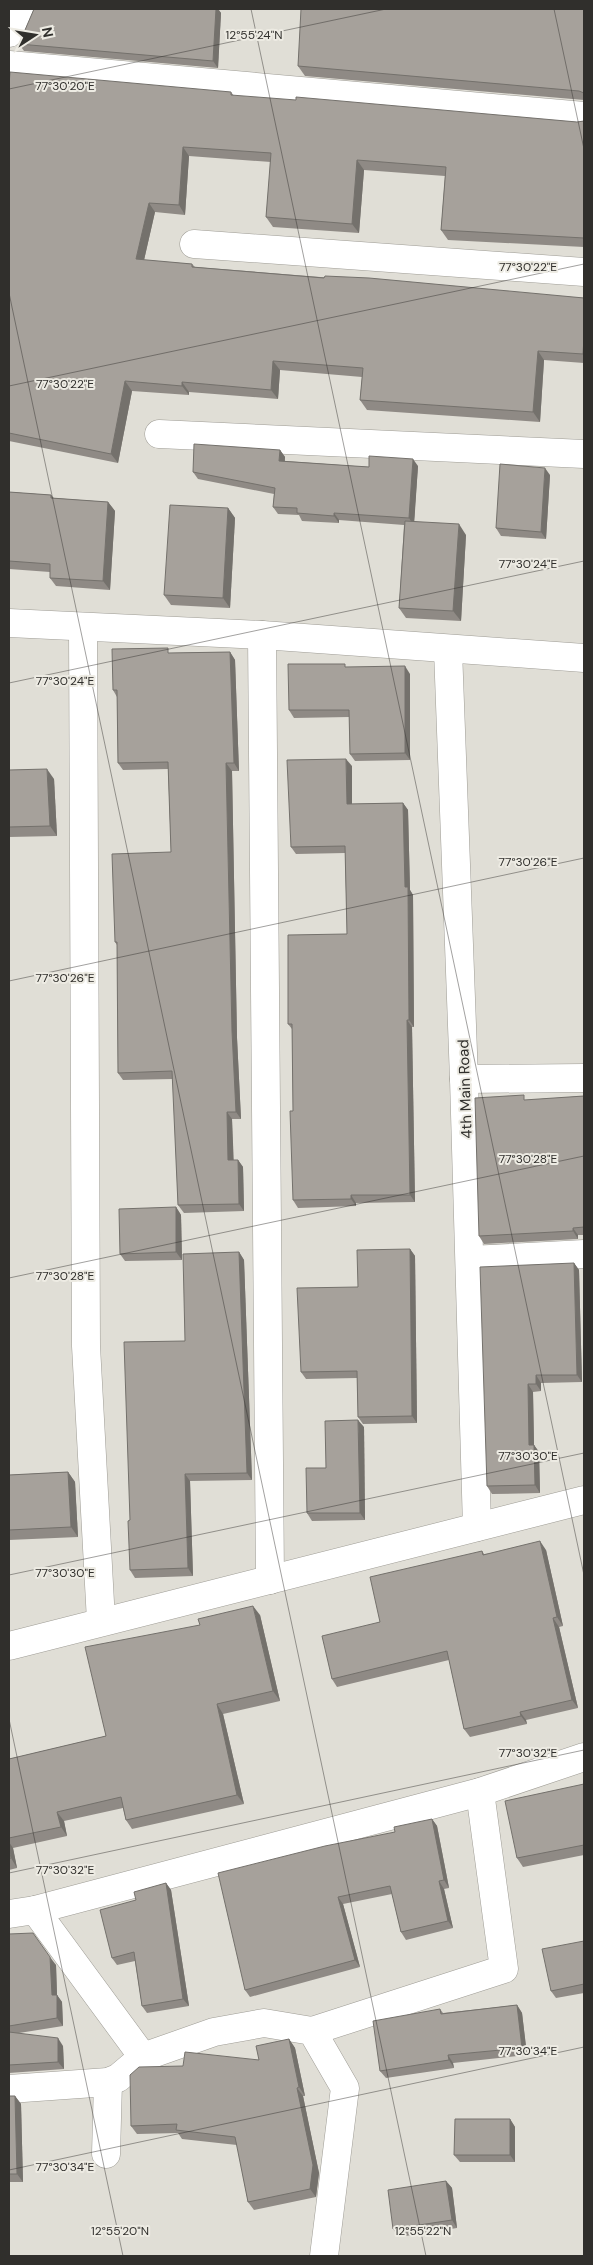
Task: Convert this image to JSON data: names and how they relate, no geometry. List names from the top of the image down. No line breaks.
{"streets":{"street":["4th Main Road"]},"north":"right","coordinates":["12°55'24\"N","77°30'20\"E","77°30'22\"E","77°30'24\"E","77°30'26\"E","77°30'28\"E","77°30'30\"E","77°30'32\"E","77°30'34\"E","12°55'20\"N","12°55'22\"N"]}
